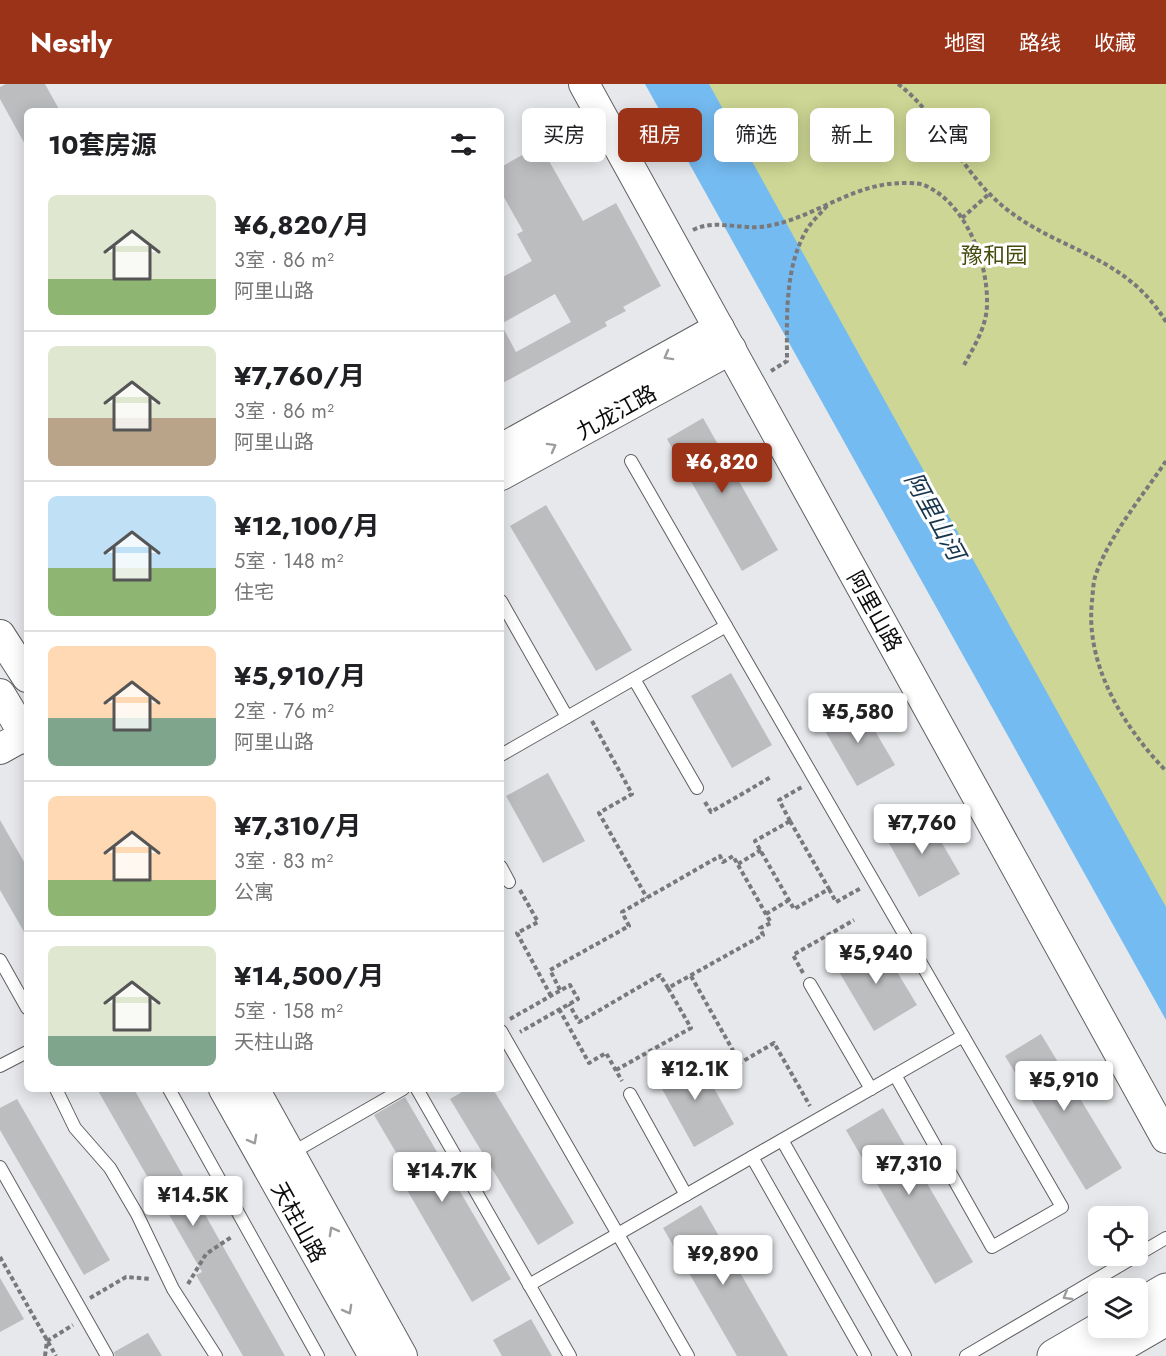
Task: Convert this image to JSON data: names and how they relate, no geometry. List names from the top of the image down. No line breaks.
{"streets":{"street":["九龙江路","阿里山路","天柱山路"]},"crossings":[["九龙江路","阿里山路"]],"water":["阿里山河"],"parks":["豫和园"],"page":{"header":"Nestly","nav":["地图","路线","收藏"],"chip":["买房","租房","筛选","新上","公寓"],"heading":"10套房源","list":[{"name":"¥6,820/月","note":"3室 · 86 m² · 阿里山路"},{"name":"¥7,760/月","note":"3室 · 86 m² · 阿里山路"},{"name":"¥12,100/月","note":"5室 · 148 m² · 住宅"},{"name":"¥5,910/月","note":"2室 · 76 m² · 阿里山路"},{"name":"¥7,310/月","note":"3室 · 83 m² · 公寓"},{"name":"¥14,500/月","note":"5室 · 158 m² · 天柱山路"}],"price":["¥6,820","¥5,580","¥7,760","¥5,940","¥12.1K","¥5,910","¥7,310","¥14.7K","¥14.5K","¥9,890"]}}
